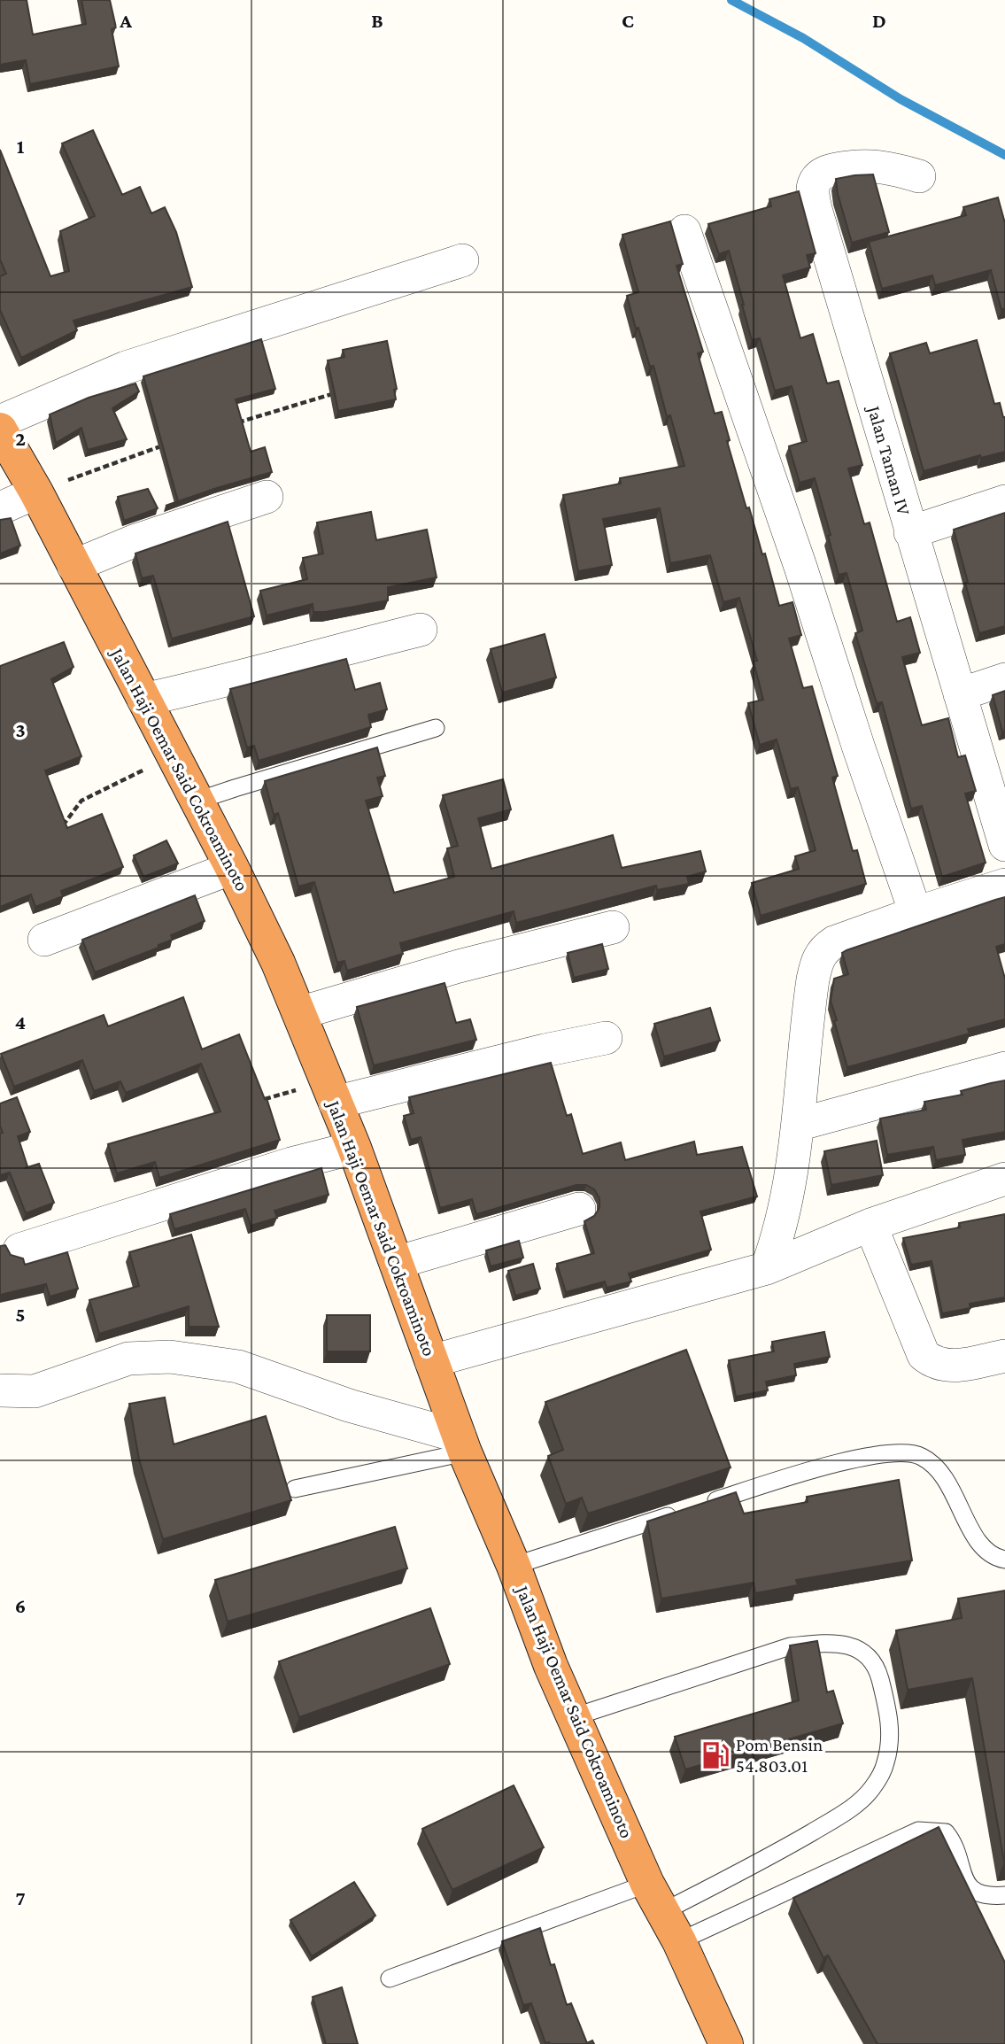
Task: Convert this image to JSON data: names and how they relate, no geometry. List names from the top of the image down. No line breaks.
{"streets":{"highway":["Jalan Haji Oemar Said Cokroaminoto"],"street":["Jalan Taman IV"]},"places":{"fuel station":["Pom Bensin 54.803.01"]},"grid":{"columns":["A","B","C","D"],"rows":["1","2","3","4","5","6","7"]}}
